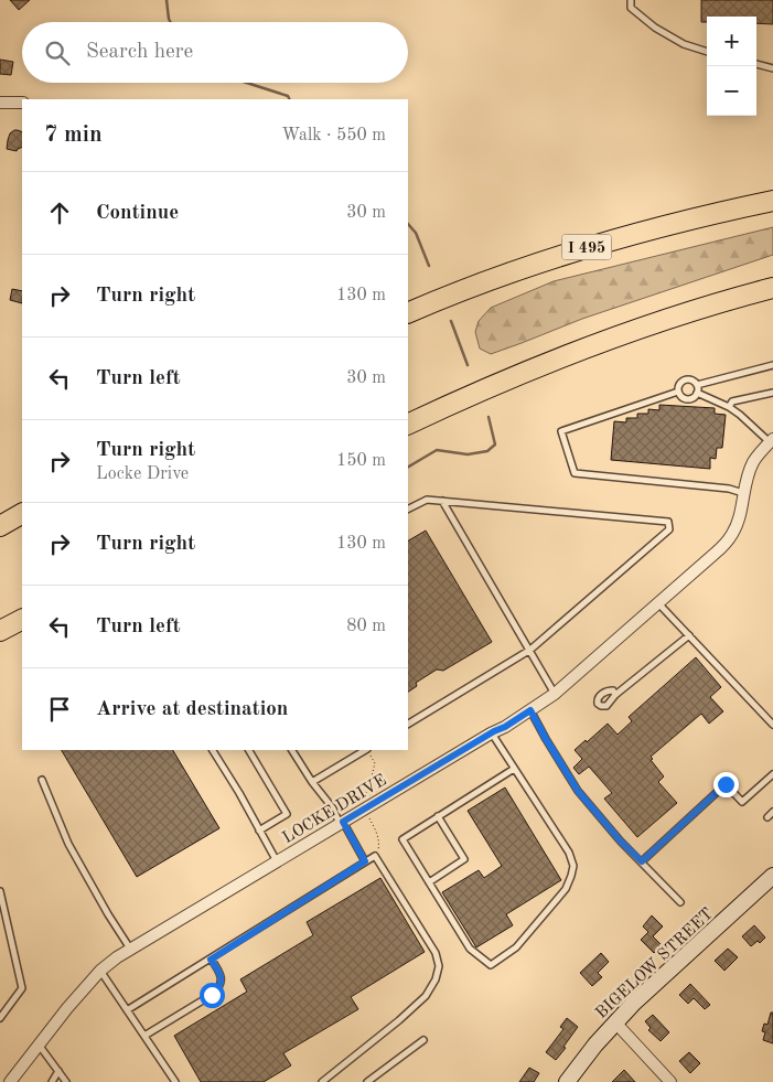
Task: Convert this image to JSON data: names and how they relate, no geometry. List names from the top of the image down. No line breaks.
{"streets":{"highway":["I 495"],"street":["LOCKE DRIVE","BIGELOW STREET"]},"page":{"map_buttons":["+","−"],"search":"Search here","heading":["7 min","Walk · 550 m"],"list":[["Continue","30 m"],["Turn right","130 m"],["Turn left","30 m"],["Turn right","Locke Drive","150 m"],["Turn right","130 m"],["Turn left","80 m"],"Arrive at destination"]}}
